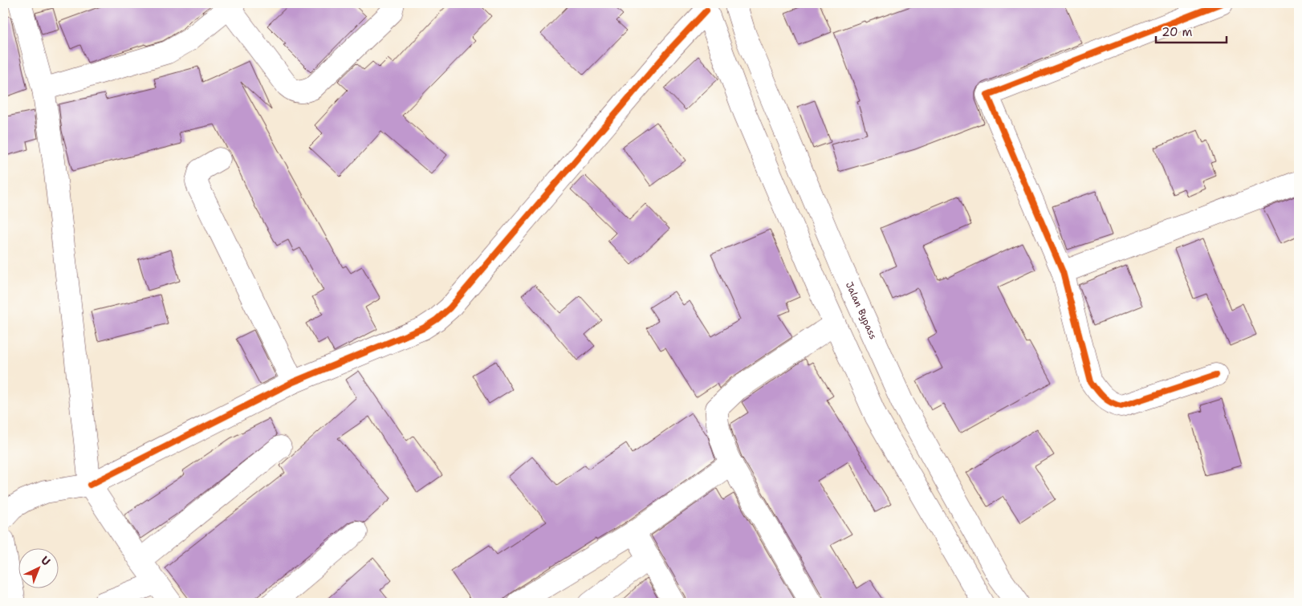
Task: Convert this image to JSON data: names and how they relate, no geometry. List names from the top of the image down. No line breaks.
{"streets":{"main road":["Jalan Bypass"]},"scale_bar":"20 m","north":"top right"}
